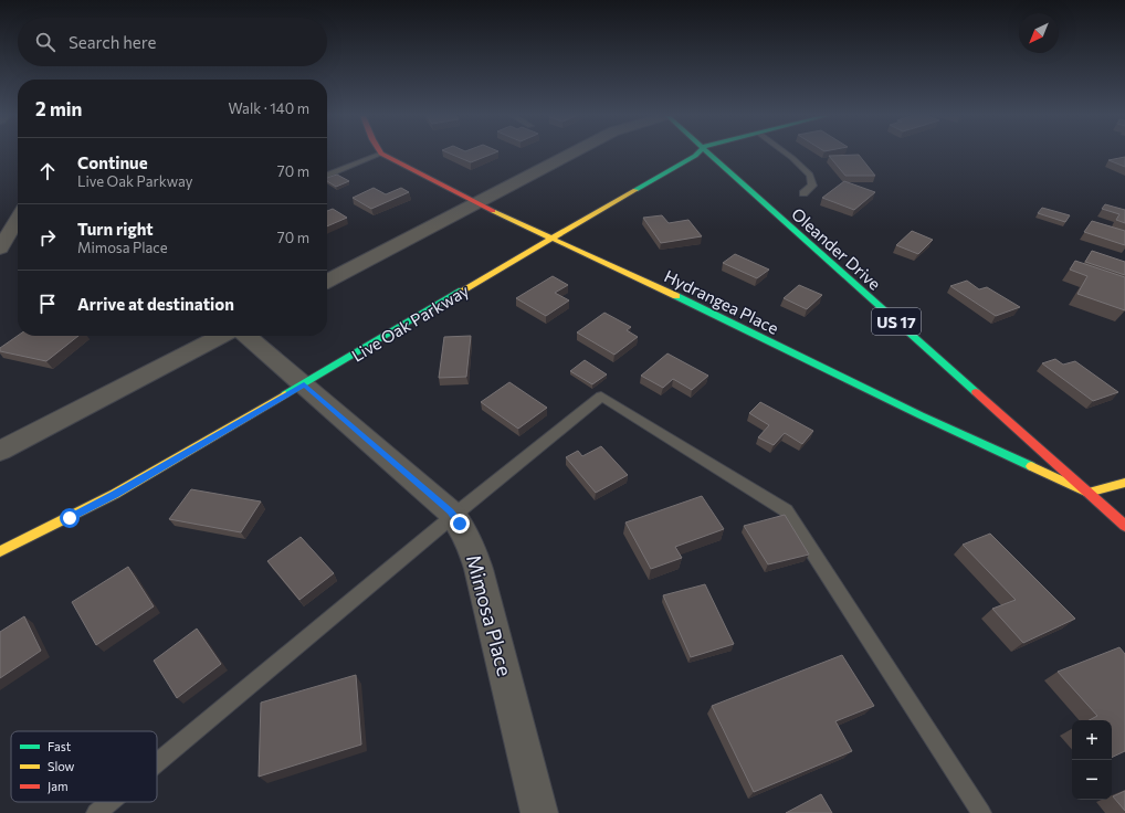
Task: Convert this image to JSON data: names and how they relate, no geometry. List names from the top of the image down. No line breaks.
{"streets":{"street":["Oleander Drive","Hydrangea Place","US 17","Live Oak Parkway","Mimosa Place"]},"crossings":[["Oleander Drive","Hydrangea Place"],["Hydrangea Place","Live Oak Parkway"],["Live Oak Parkway","Mimosa Place"]],"legend":["Fast","Slow","Jam"],"north":"bottom left","page":{"search":"Search here","heading":["2 min","Walk · 140 m"],"list":[["Continue","Live Oak Parkway","70 m"],["Turn right","Mimosa Place","70 m"],"Arrive at destination"],"map_buttons":["+","−"]}}
